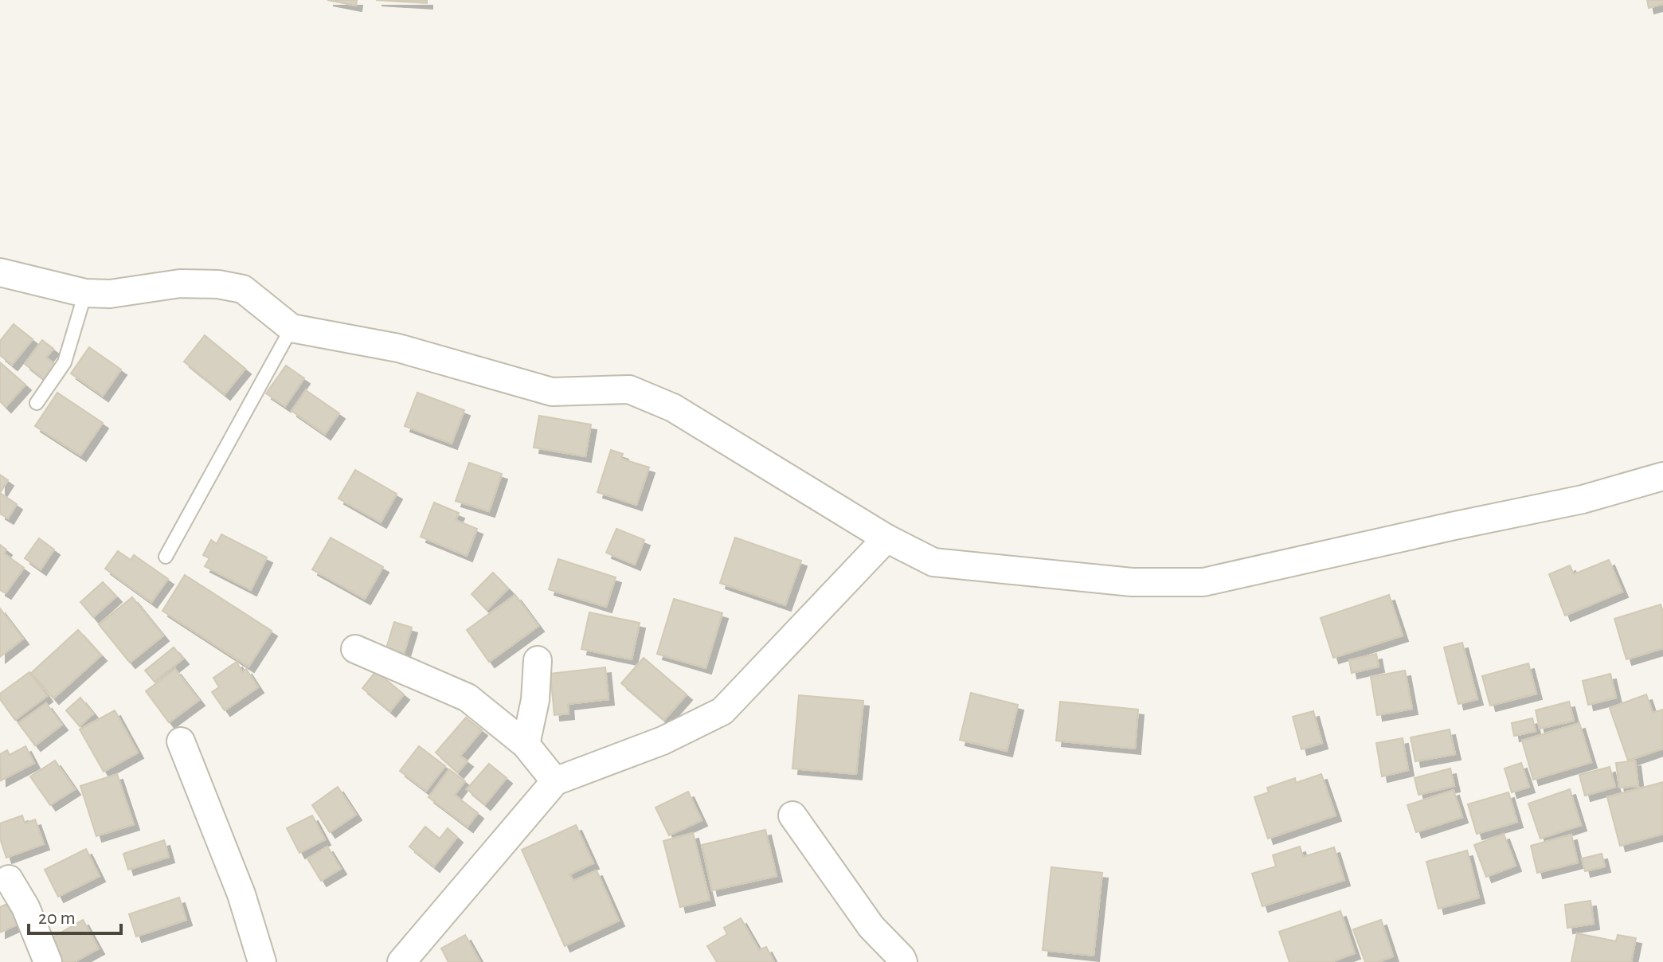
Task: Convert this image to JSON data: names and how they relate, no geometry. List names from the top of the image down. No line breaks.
{"scale_bar":"20 m"}
